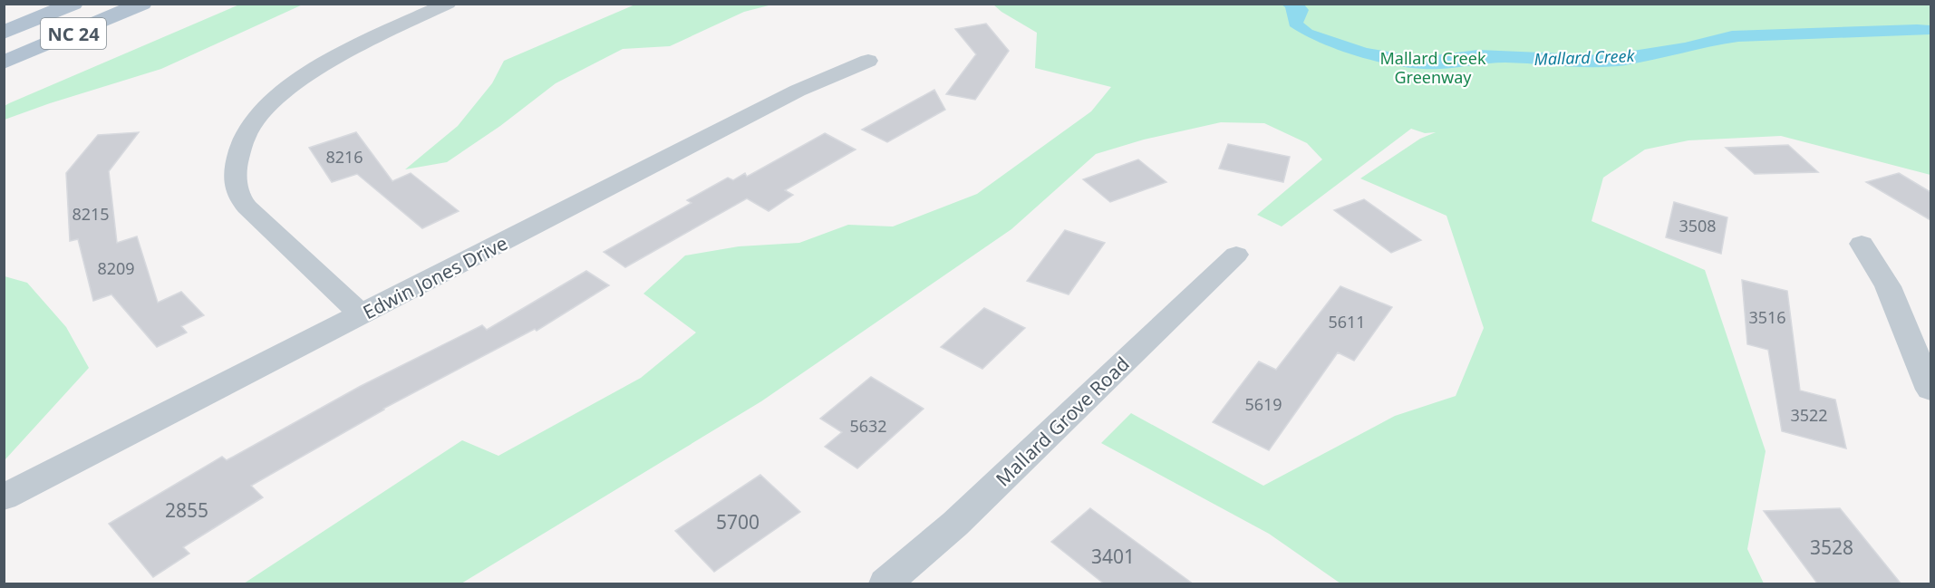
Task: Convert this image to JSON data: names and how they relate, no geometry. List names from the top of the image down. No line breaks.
{"streets":{"main road":["NC 24"],"street":["Edwin Jones Drive","Mallard Grove Road"]},"water":["Mallard Creek"],"parks":["Mallard Creek Greenway"],"house_numbers":["8216","8215","3508","8209","3516","5611","5619","3522","5632","2855","5700","3528","3401"]}
